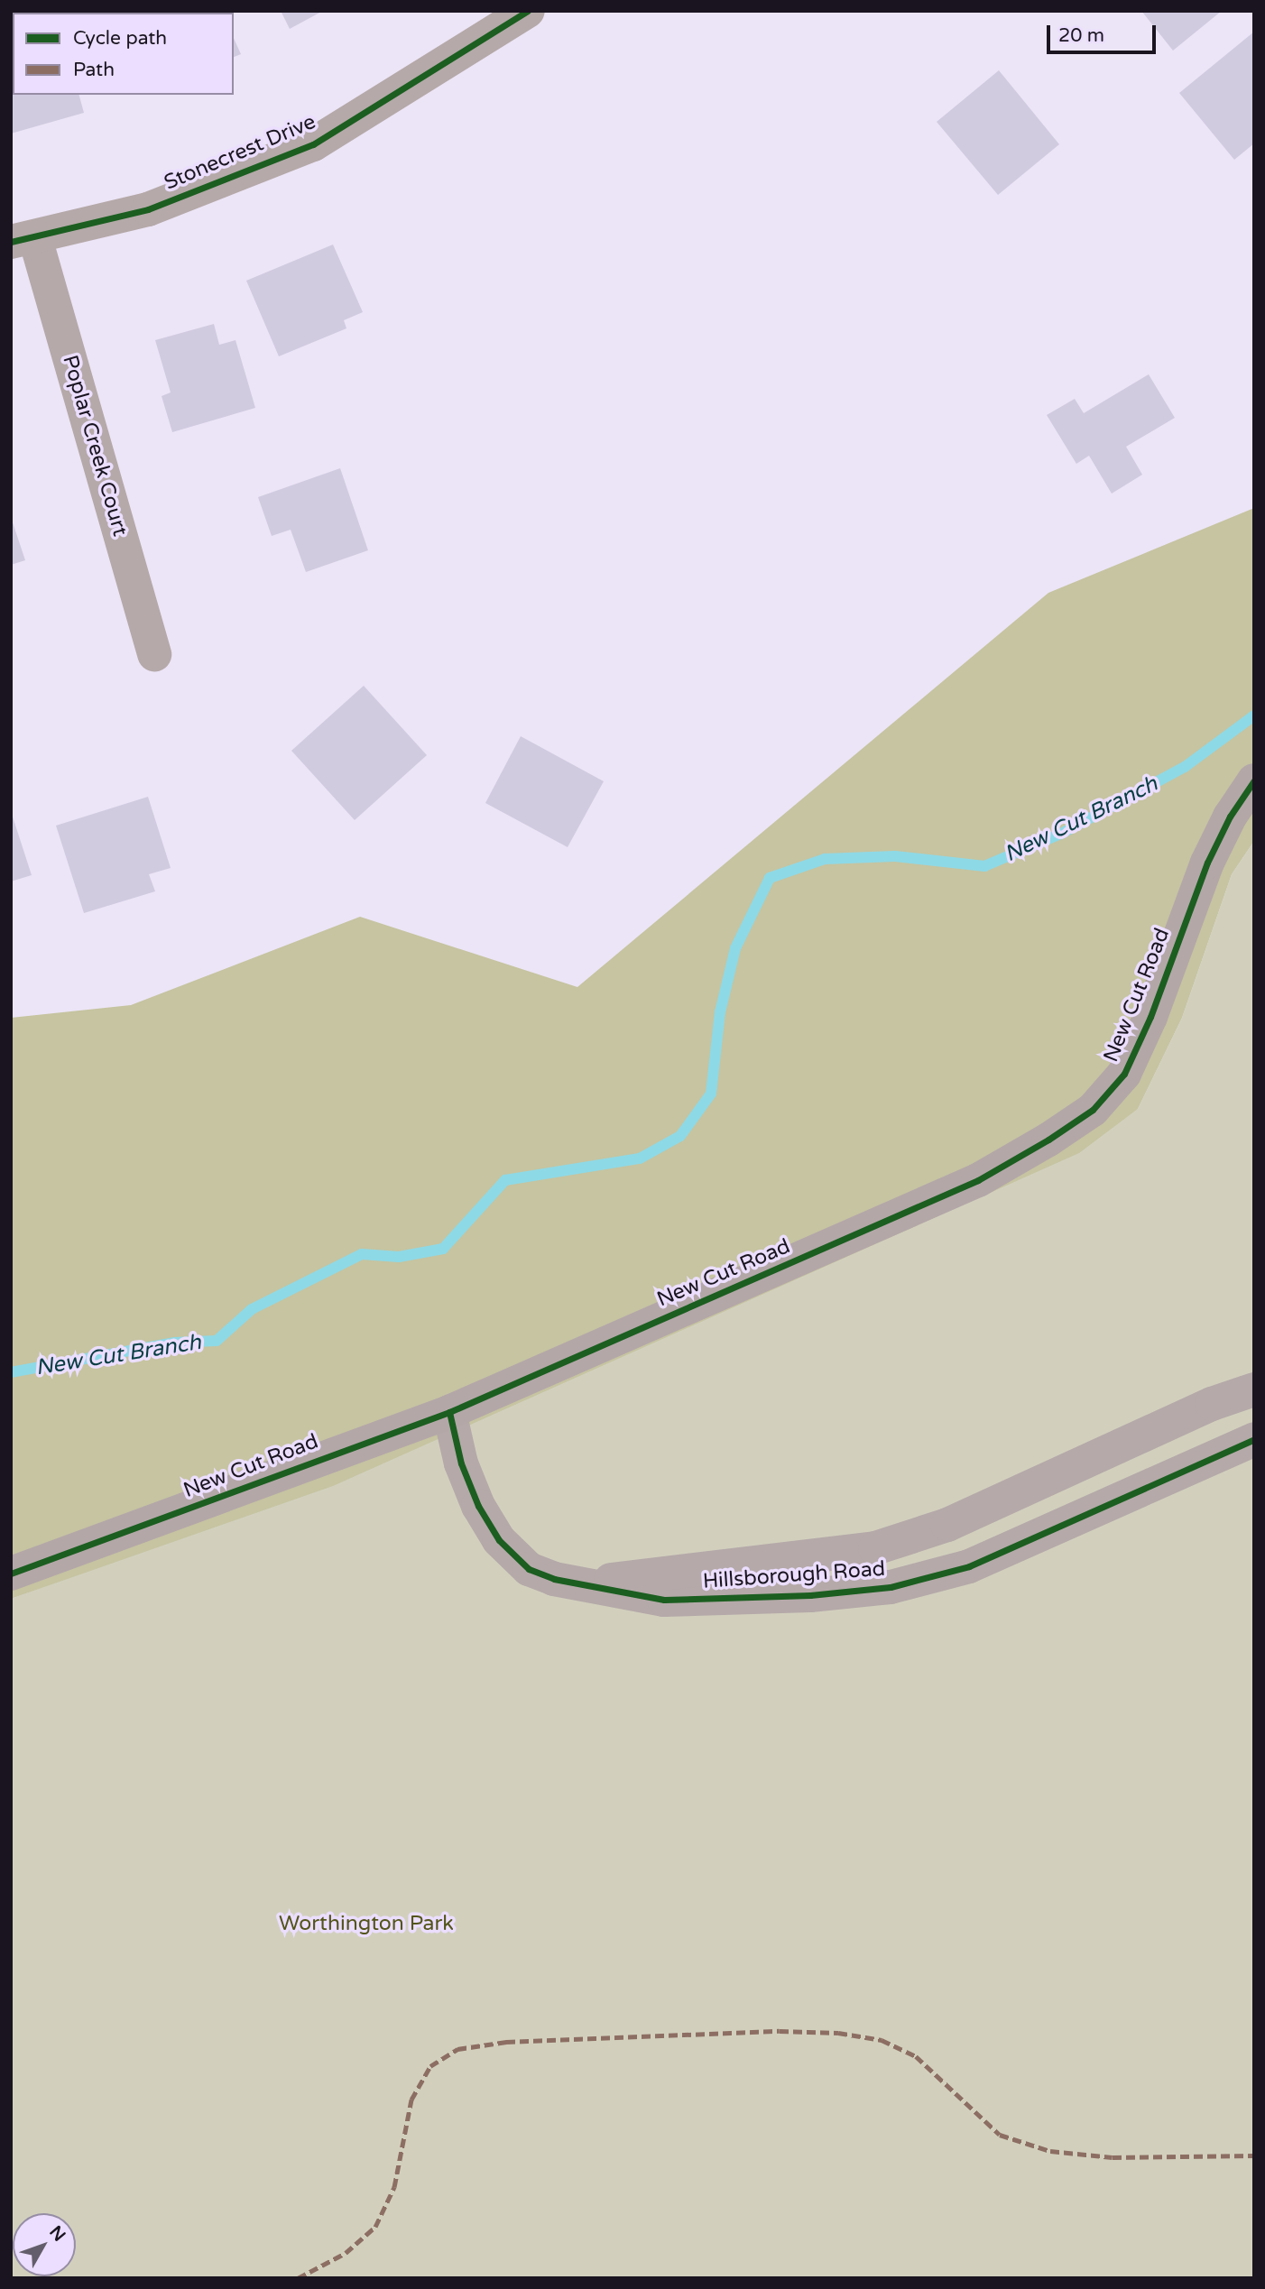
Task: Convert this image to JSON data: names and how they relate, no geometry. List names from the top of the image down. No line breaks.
{"streets":{"street":["Stonecrest Drive","Poplar Creek Court","New Cut Road","Hillsborough Road"]},"crossings":[["Stonecrest Drive","Poplar Creek Court"],["New Cut Road","Hillsborough Road"]],"water":["New Cut Branch"],"parks":["Worthington Park"],"legend":["Cycle path","Path"],"scale_bar":"20 m","north":"top right"}
